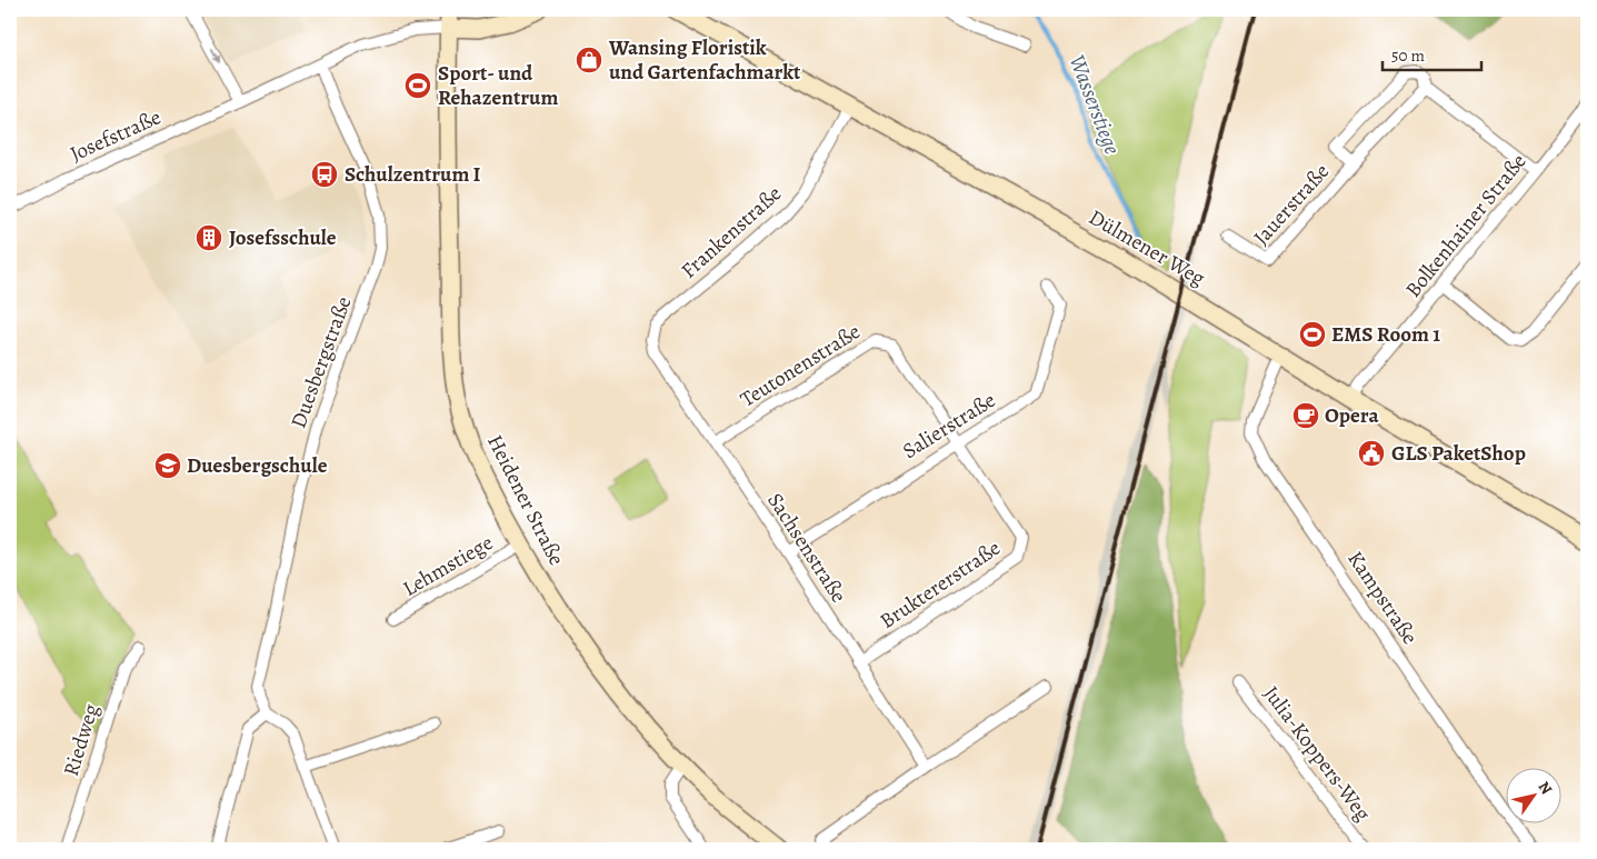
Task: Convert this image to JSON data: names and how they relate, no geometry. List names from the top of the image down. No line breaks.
{"streets":{"street":["Josefstraße","Jauerstraße","Bolkenhainer Straße","Frankenstraße","Dülmener Weg","Duesbergstraße","Teutonenstraße","Salierstraße","Heidener Straße","Sachsenstraße","Lehmstiege","Bruktererstraße","Kampstraße","Riedweg","Julia-Koppers-Weg"]},"crossings":[["Josefstraße","Duesbergstraße"],["Josefstraße","Heidener Straße"],["Jauerstraße","Bolkenhainer Straße"],["Bolkenhainer Straße","Dülmener Weg"],["Frankenstraße","Dülmener Weg"],["Frankenstraße","Sachsenstraße"],["Dülmener Weg","Kampstraße"],["Teutonenstraße","Salierstraße"],["Teutonenstraße","Sachsenstraße"],["Teutonenstraße","Bruktererstraße"],["Salierstraße","Sachsenstraße"],["Salierstraße","Bruktererstraße"],["Heidener Straße","Lehmstiege"],["Sachsenstraße","Bruktererstraße"]],"water":["Wasserstiege"],"places":{"shop":["Wansing Floristik und Gartenfachmarkt"],"sports":["Sport- und Rehazentrum","EMS Room 1"],"bus stop":["Schulzentrum I"],"building":["Josefsschule"],"cafe":["Opera"],"public building":["GLS PaketShop"],"school or university":["Duesbergschule"]},"scale_bar":"50 m","north":"top right"}
